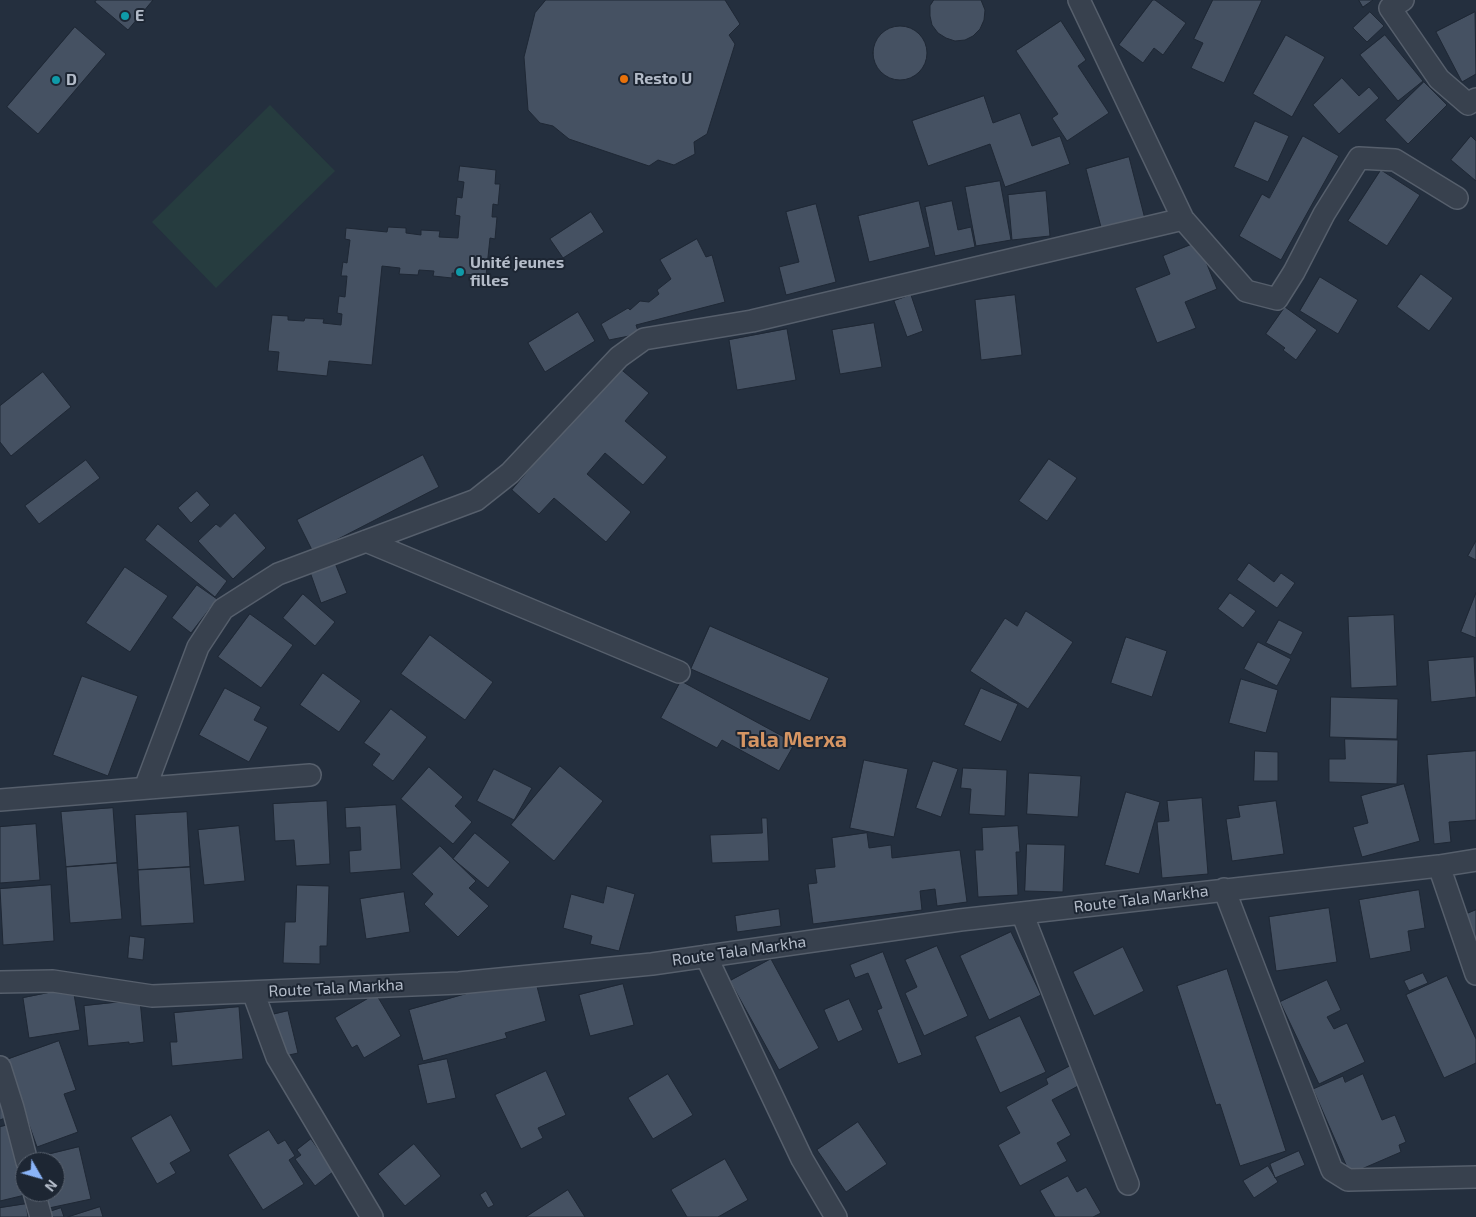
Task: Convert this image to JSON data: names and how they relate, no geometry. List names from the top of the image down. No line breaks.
{"streets":{"street":["Route Tala Markha"]},"districts":["Tala Merxa"],"places":["E","Resto U","D","Unité jeunes filles"],"north":"bottom right"}
